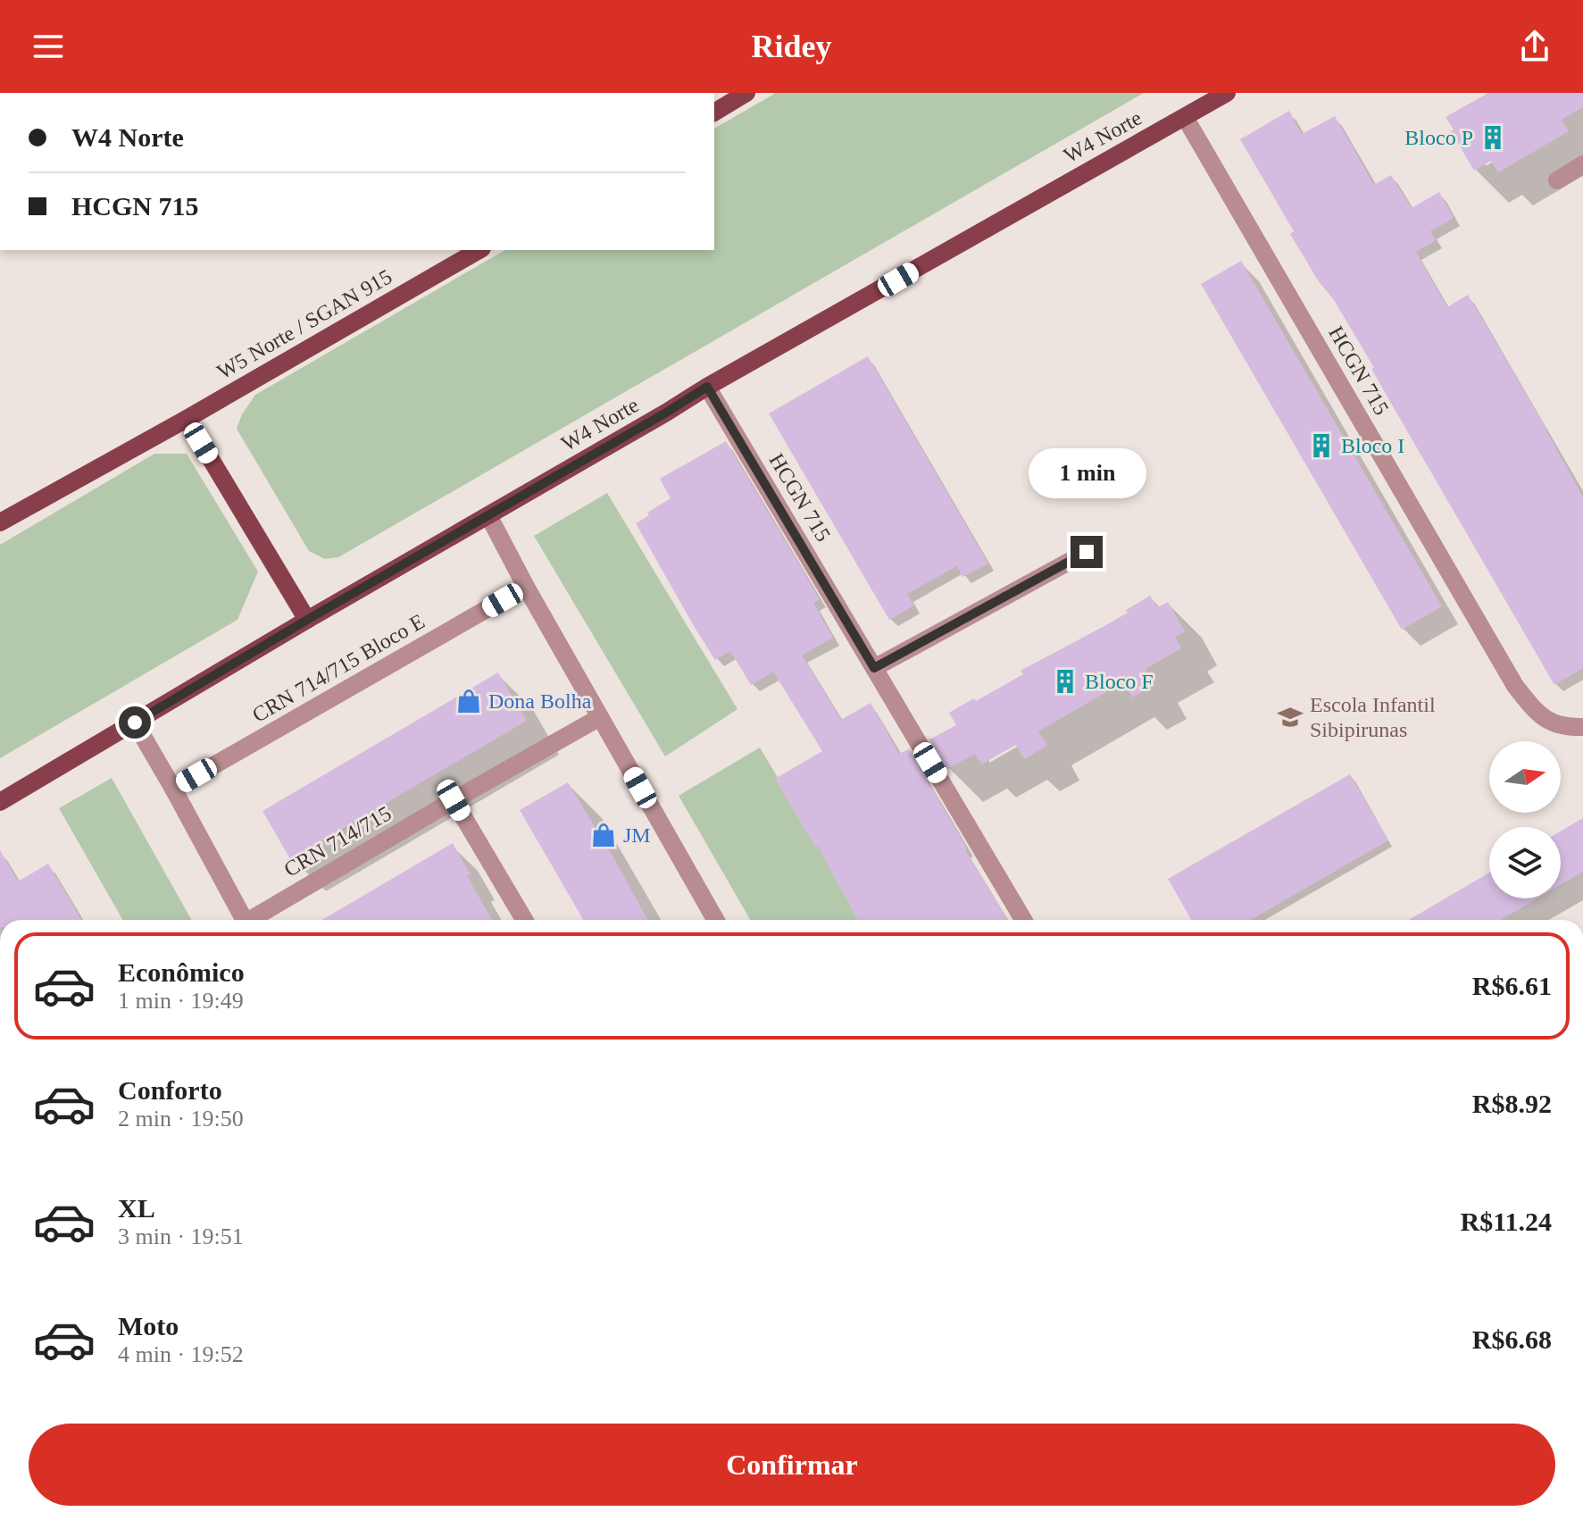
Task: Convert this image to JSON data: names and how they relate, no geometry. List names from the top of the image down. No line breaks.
{"streets":{"main road":["W4 Norte","W5 Norte / SGAN 915"],"street":["HCGN 715","CRN 714/715 Bloco E","CRN 714/715"]},"crossings":[["W4 Norte","HCGN 715"],["W4 Norte","CRN 714/715"],["CRN 714/715 Bloco E","CRN 714/715"]],"places":{"building":["Bloco P","Bloco I","Bloco F"],"shop":["Dona Bolha","JM"],"school or university":["Escola Infantil Sibipirunas"]},"north":"right","page":{"header":"Ridey","banner":["W4 Norte","HCGN 715"],"bubble":"1 min","list":[{"name":"Econômico","note":"1 min · 19:49","value":"R$6.61"},{"name":"Conforto","note":"2 min · 19:50","value":"R$8.92"},{"name":"XL","note":"3 min · 19:51","value":"R$11.24"},{"name":"Moto","note":"4 min · 19:52","value":"R$6.68"}],"buttons":"Confirmar"}}
